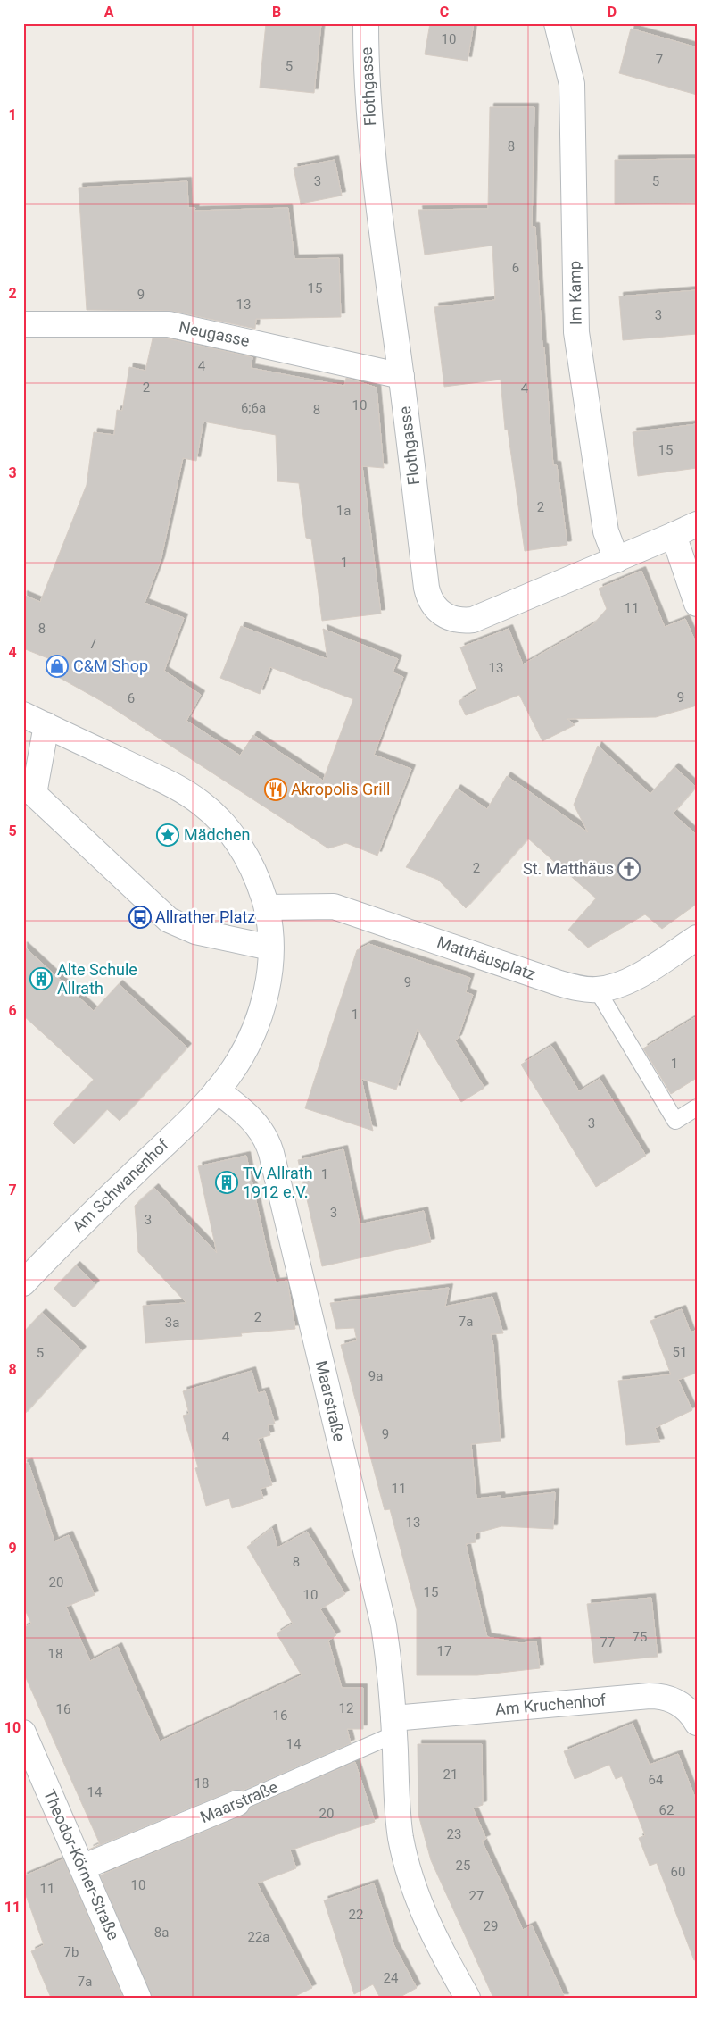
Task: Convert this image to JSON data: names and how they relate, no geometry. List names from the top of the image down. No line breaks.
{"streets":{"street":["Flothgasse","Im Kamp","Neugasse","Matthäusplatz","Am Schwanenhof","Maarstraße","Am Kruchenhof","Theodor-Körner-Straße"]},"crossings":[["Flothgasse","Im Kamp"],["Flothgasse","Neugasse"],["Am Schwanenhof","Maarstraße"],["Maarstraße","Am Kruchenhof"],["Maarstraße","Theodor-Körner-Straße"]],"places":{"shop":["C&M Shop"],"restaurant":["Akropolis Grill"],"place":["Mädchen"],"church":["St. Matthäus"],"bus stop":["Allrather Platz"],"building":["Alte Schule Allrath","TV Allrath 1912 e.V."]},"house_numbers":["10","7","5","8","3","5","6","15","9","13","3","4","2","4","10","6;6a","8","15","2","1a","1","11","8","7","13","9","6","2","9","1","1","3","1","3","3","2","7a","3a","51","5","9a","9","4","11","13","8","20","15","10","75","77","17","18","12","16","16","14","21","64","18","14","62","20","23","25","60","10","11","27","22","29","8a","22a","7b","24","7a"],"grid":{"columns":["A","B","C","D"],"rows":["1","2","3","4","5","6","7","8","9","10","11"]}}
